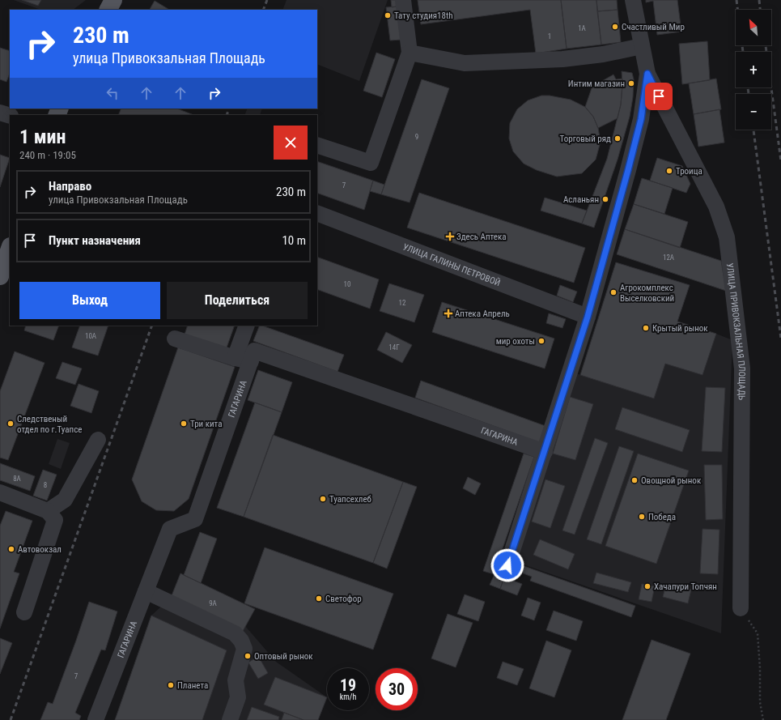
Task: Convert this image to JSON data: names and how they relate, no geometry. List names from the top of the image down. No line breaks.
{"streets":{"street":["УЛИЦА ГАЛИНЫ ПЕТРОВОЙ","УЛИЦА ПРИВОКЗАЛЬНАЯ ПЛОЩАДЬ","ГАГАРИНА"]},"crossings":[["УЛИЦА ГАЛИНЫ ПЕТРОВОЙ","УЛИЦА ПРИВОКЗАЛЬНАЯ ПЛОЩАДЬ"],["УЛИЦА ПРИВОКЗАЛЬНАЯ ПЛОЩАДЬ","ГАГАРИНА"]],"places":{"other":["Тату студия18th","Счастливый Мир","Интим магазин","Торговый ряд","Троица","Асланьян","Агрокомплекс Выселковский","Крытый рынок","мир охоты","Следственый отдел по г.Туапсе","Три кита","Овощной рынок","Туапсехлеб","Победа","Автовокзал","Хачапури Топчян","Светофор","Оптовый рынок","Планета"],"health":["Здесь Аптека","Аптека Апрель"]},"house_numbers":["1А","1","9","7","12А","10","12","10А","14Г","8А","8","9А","7"],"north":"top left","page":{"map_buttons":["+","−"],"turn":["230 m","улица Привокзальная Площадь"],"heading":["1 мин","240 m · 19:05"],"list":[{"name":"Направо","note":"улица Привокзальная Площадь","value":"230 m"},{"name":"Пункт назначения","value":"10 m"}],"buttons":["Выход","Поделиться"],"speed":"19 km/h","limit":"30"}}
